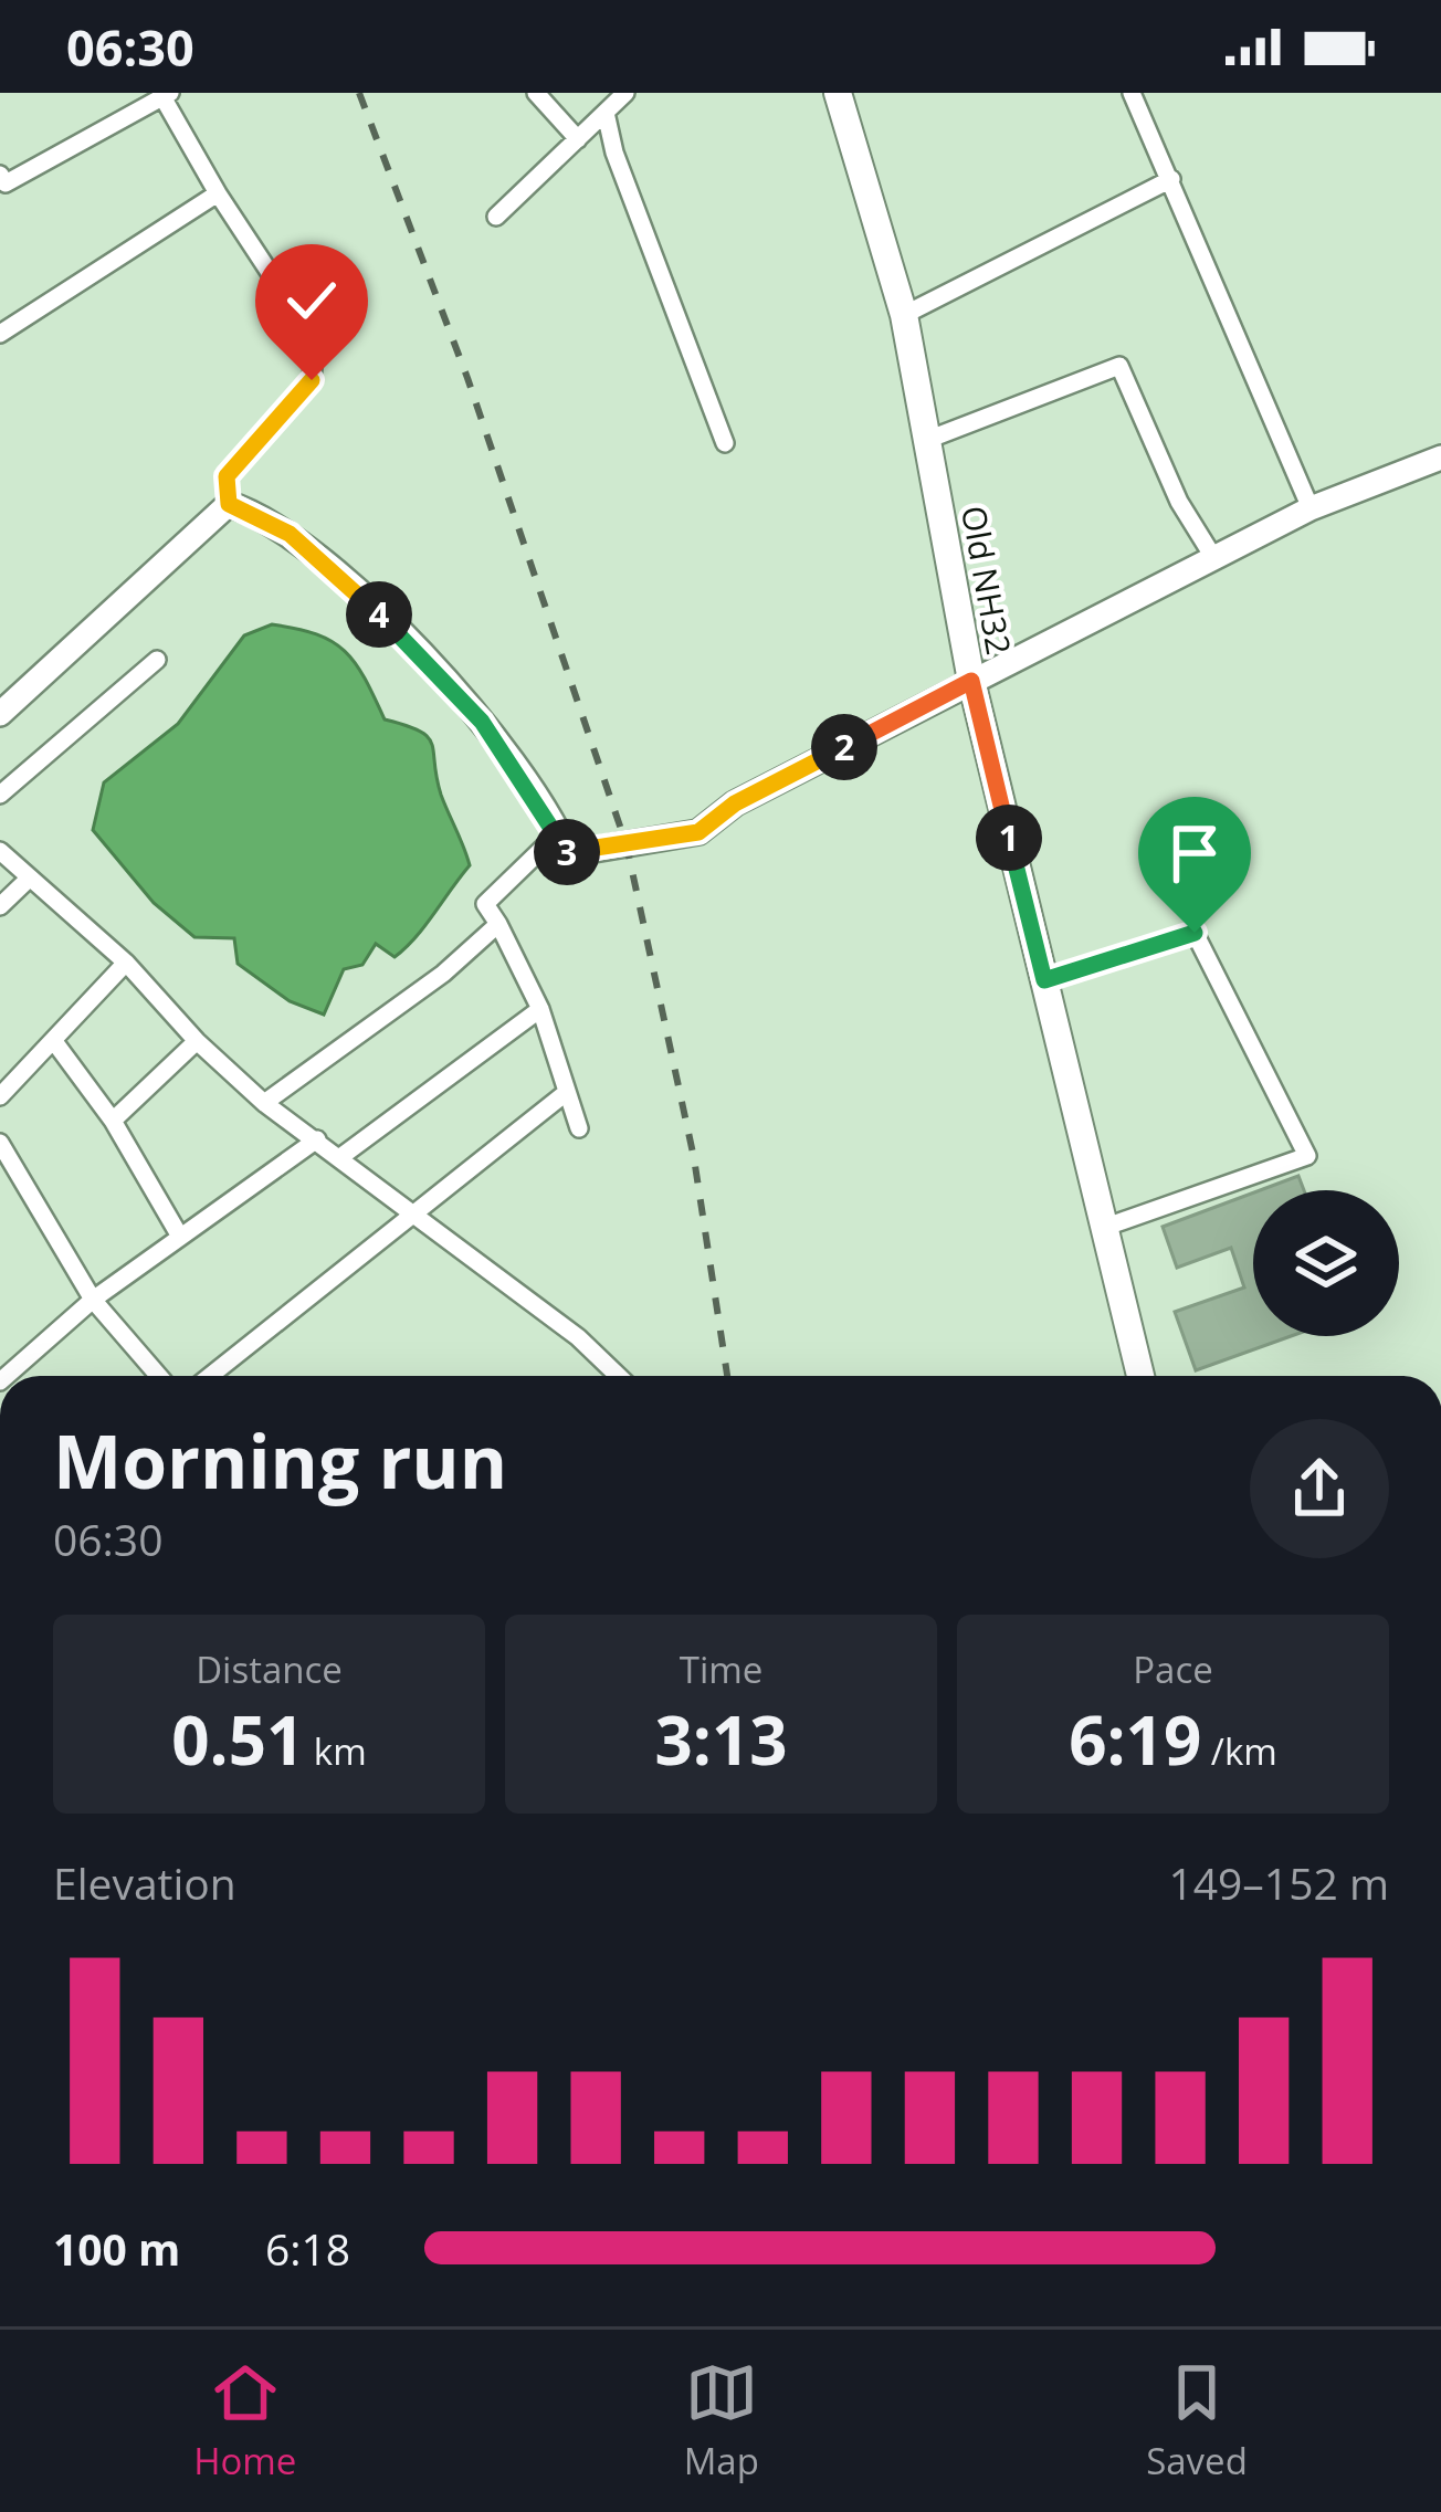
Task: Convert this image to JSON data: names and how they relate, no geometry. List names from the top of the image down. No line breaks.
{"streets":{"main road":["Old NH32"]},"page":{"status":"06:30","pins":["4","2","1","3"],"heading":["Morning run","06:30"],"stats":[["Distance","0.51 km"],["Time","3:13"],["Pace","6:19 /km"]],"chart":["Elevation","149–152 m"],"list":[{"name":"100 m","note":"6:18"}],"tabs":["Home","Map","Saved"]}}
